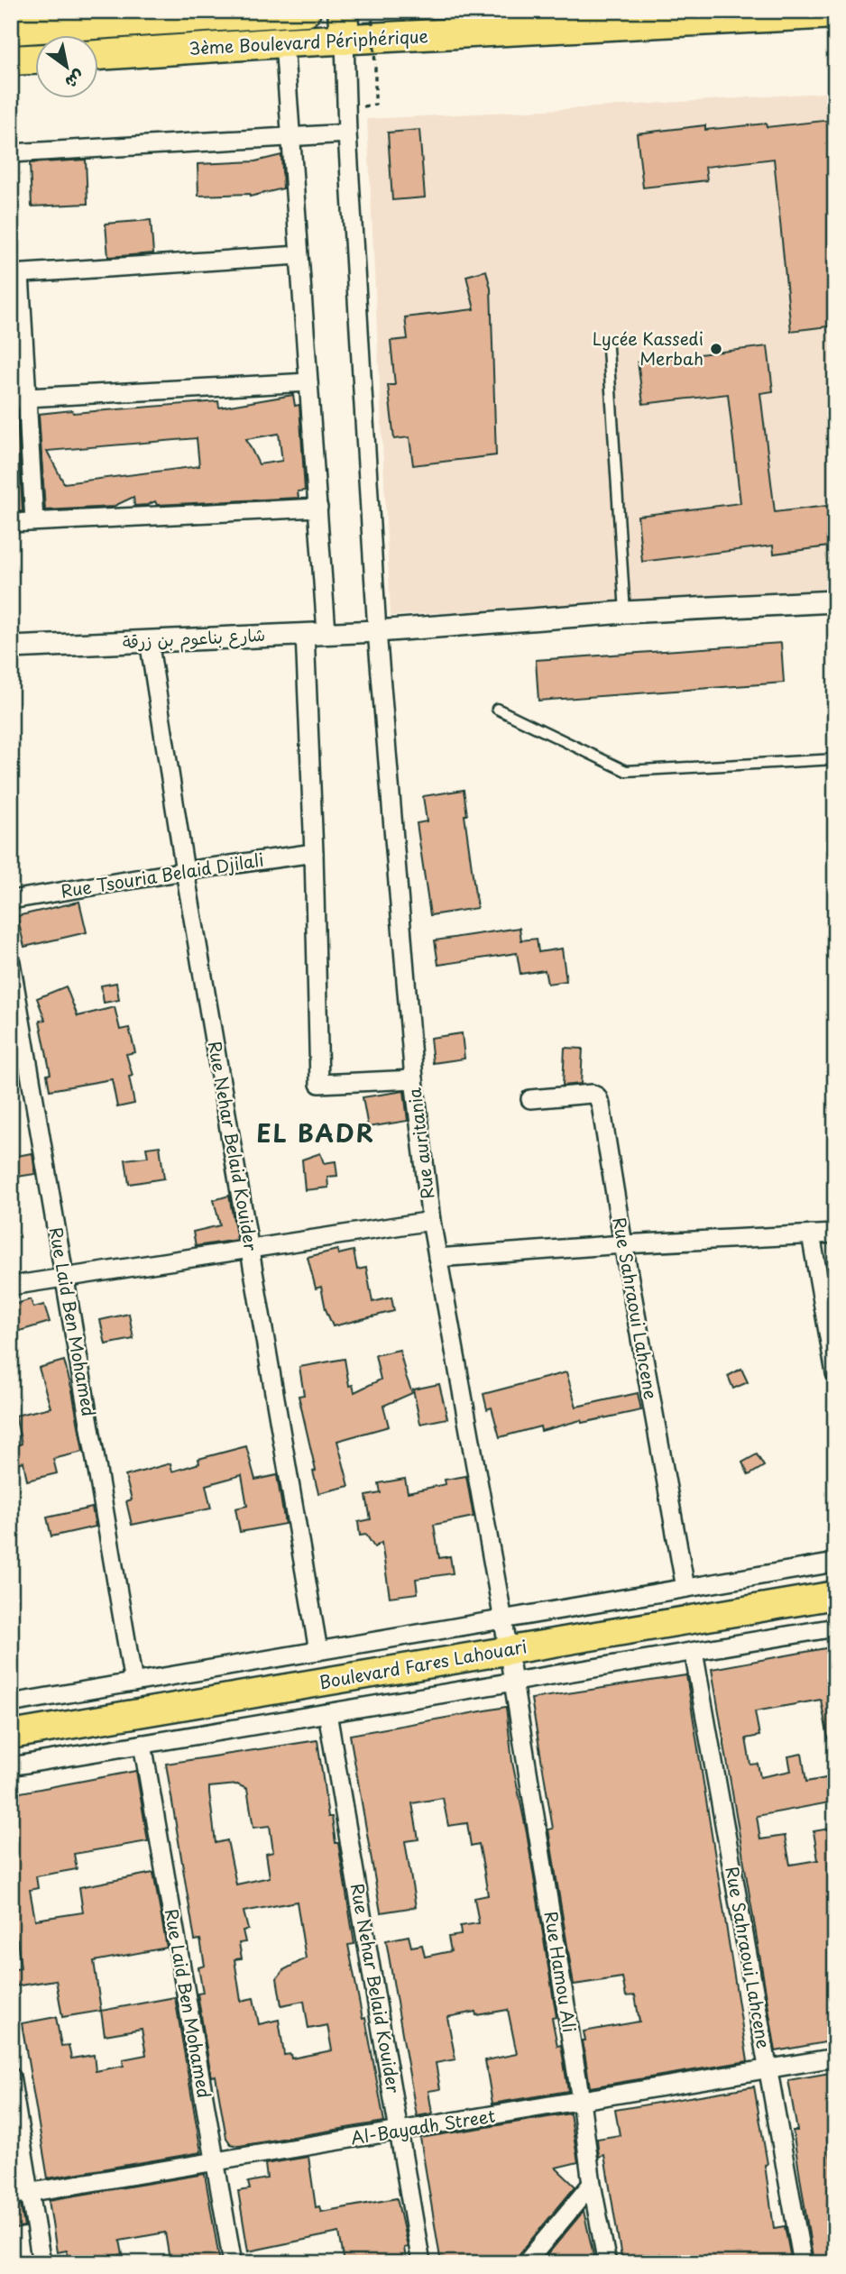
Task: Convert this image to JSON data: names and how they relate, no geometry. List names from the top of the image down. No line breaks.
{"streets":{"highway":["3ème Boulevard Périphérique"],"main road":["Boulevard Fares Lahouari"],"street":["شارع بناعوم بن زرقة","Rue Tsouria Belaid Djilali","Rue auritania","Rue Nehar Belaid Kouider","Rue Sahraoui Lahcene","Rue Laid Ben Mohamed","Rue Hamou Ali","Al-Bayadh Street"]},"crossings":[["3ème Boulevard Périphérique","Rue auritania"],["شارع بناعوم بن زرقة","Rue auritania"],["شارع بناعوم بن زرقة","Rue Nehar Belaid Kouider"],["Rue Tsouria Belaid Djilali","Rue Nehar Belaid Kouider"],["Rue auritania","Boulevard Fares Lahouari"],["Rue auritania","Rue Hamou Ali"],["Rue Nehar Belaid Kouider","Al-Bayadh Street"],["Rue Sahraoui Lahcene","Al-Bayadh Street"],["Rue Laid Ben Mohamed","Al-Bayadh Street"],["Boulevard Fares Lahouari","Rue Hamou Ali"],["Rue Hamou Ali","Al-Bayadh Street"]],"districts":["EL BADR"],"places":["Lycée Kassedi Merbah"],"north":"bottom right"}
